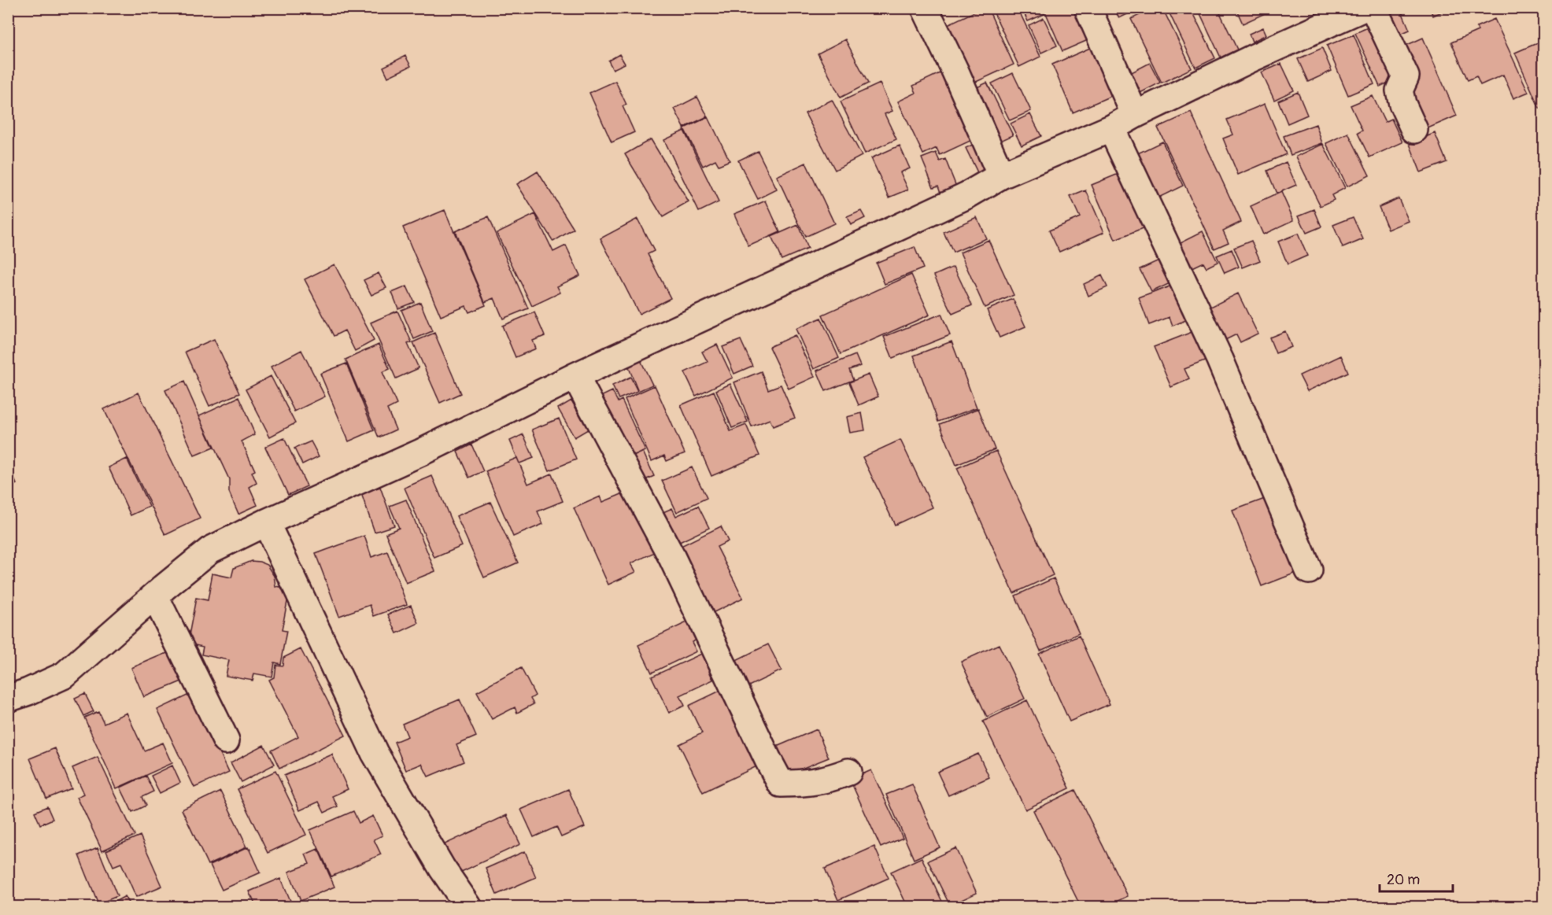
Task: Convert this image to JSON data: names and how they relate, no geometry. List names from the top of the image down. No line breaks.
{"scale_bar":"20 m"}
